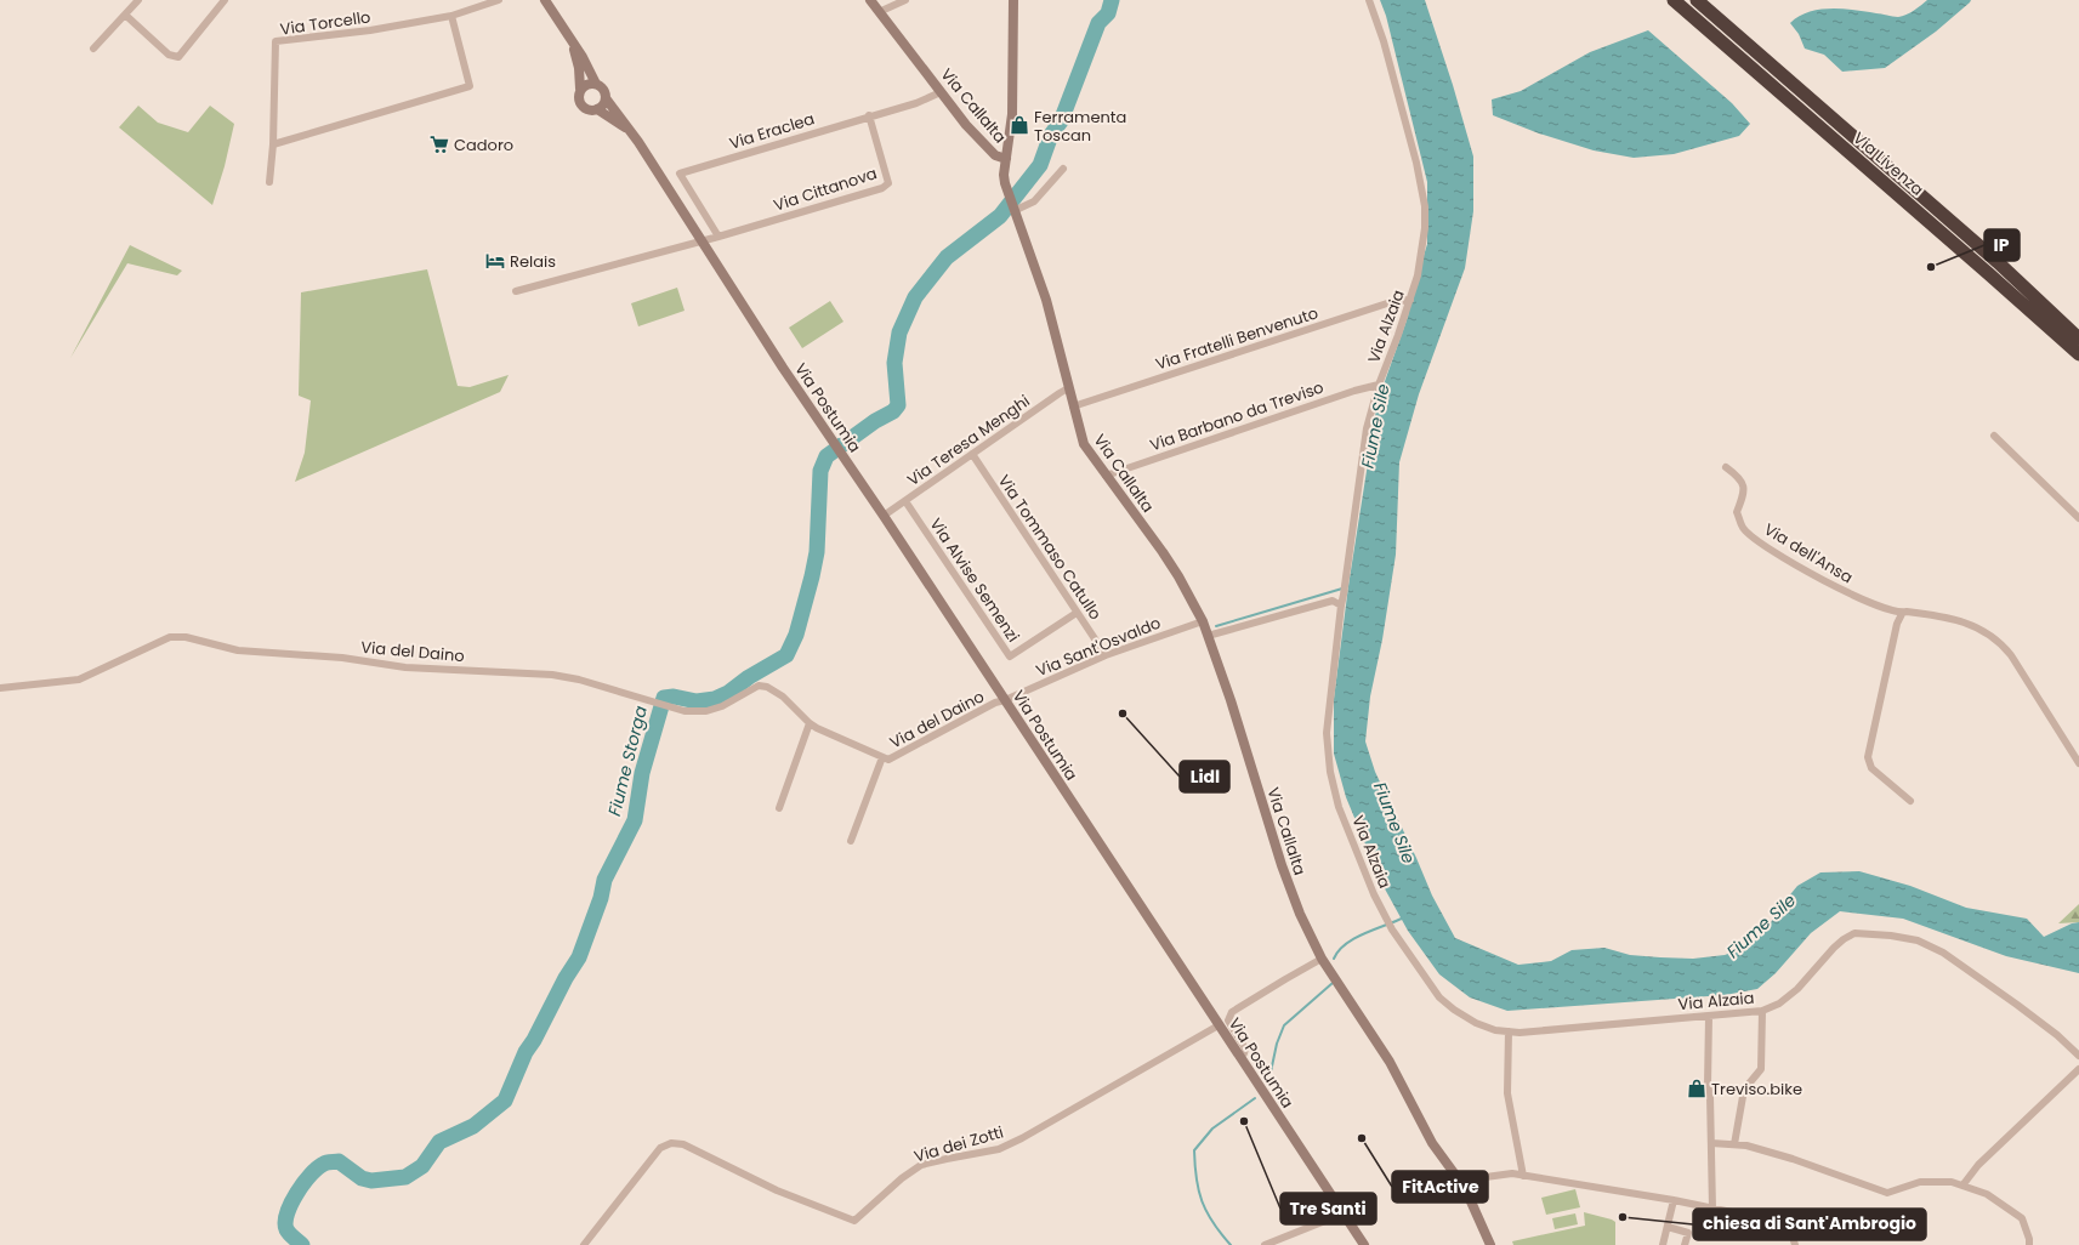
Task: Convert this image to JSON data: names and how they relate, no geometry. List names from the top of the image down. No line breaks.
{"streets":{"highway":["Via Livenza"],"street":["Via Torcello","Via Callalta","Via Eraclea","Via Cittanova","Via Alzaia","Via Fratelli Benvenuto","Via Postumia","Via Barbano da Treviso","Via Teresa Menghi","Via Tommaso Catullo","Via dell'Ansa","Via Alvise Semenzi","Via Sant'Osvaldo","Via del Daino","Via dei Zotti"]},"crossings":[["Via Callalta","Via Eraclea"],["Via Callalta","Via Fratelli Benvenuto"],["Via Callalta","Via Barbano da Treviso"],["Via Callalta","Via Teresa Menghi"],["Via Callalta","Via Sant'Osvaldo"],["Via Eraclea","Via Cittanova"],["Via Cittanova","Via Postumia"],["Via Alzaia","Via Fratelli Benvenuto"],["Via Alzaia","Via Barbano da Treviso"],["Via Postumia","Via Teresa Menghi"],["Via Postumia","Via Sant'Osvaldo"],["Via Postumia","Via del Daino"],["Via Postumia","Via dei Zotti"],["Via Teresa Menghi","Via Tommaso Catullo"],["Via Teresa Menghi","Via Alvise Semenzi"],["Via Tommaso Catullo","Via Alvise Semenzi"],["Via Tommaso Catullo","Via Sant'Osvaldo"],["Via Sant'Osvaldo","Via del Daino"]],"water":["Fiume Sile","Fiume Storga"],"places":{"shop":["Ferramenta Toscan","Treviso.bike"],"supermarket":["Cadoro"],"hotel":["Relais"],"other":["IP","Lidl","Tre Santi","FitActive","chiesa di Sant'Ambrogio"]}}
